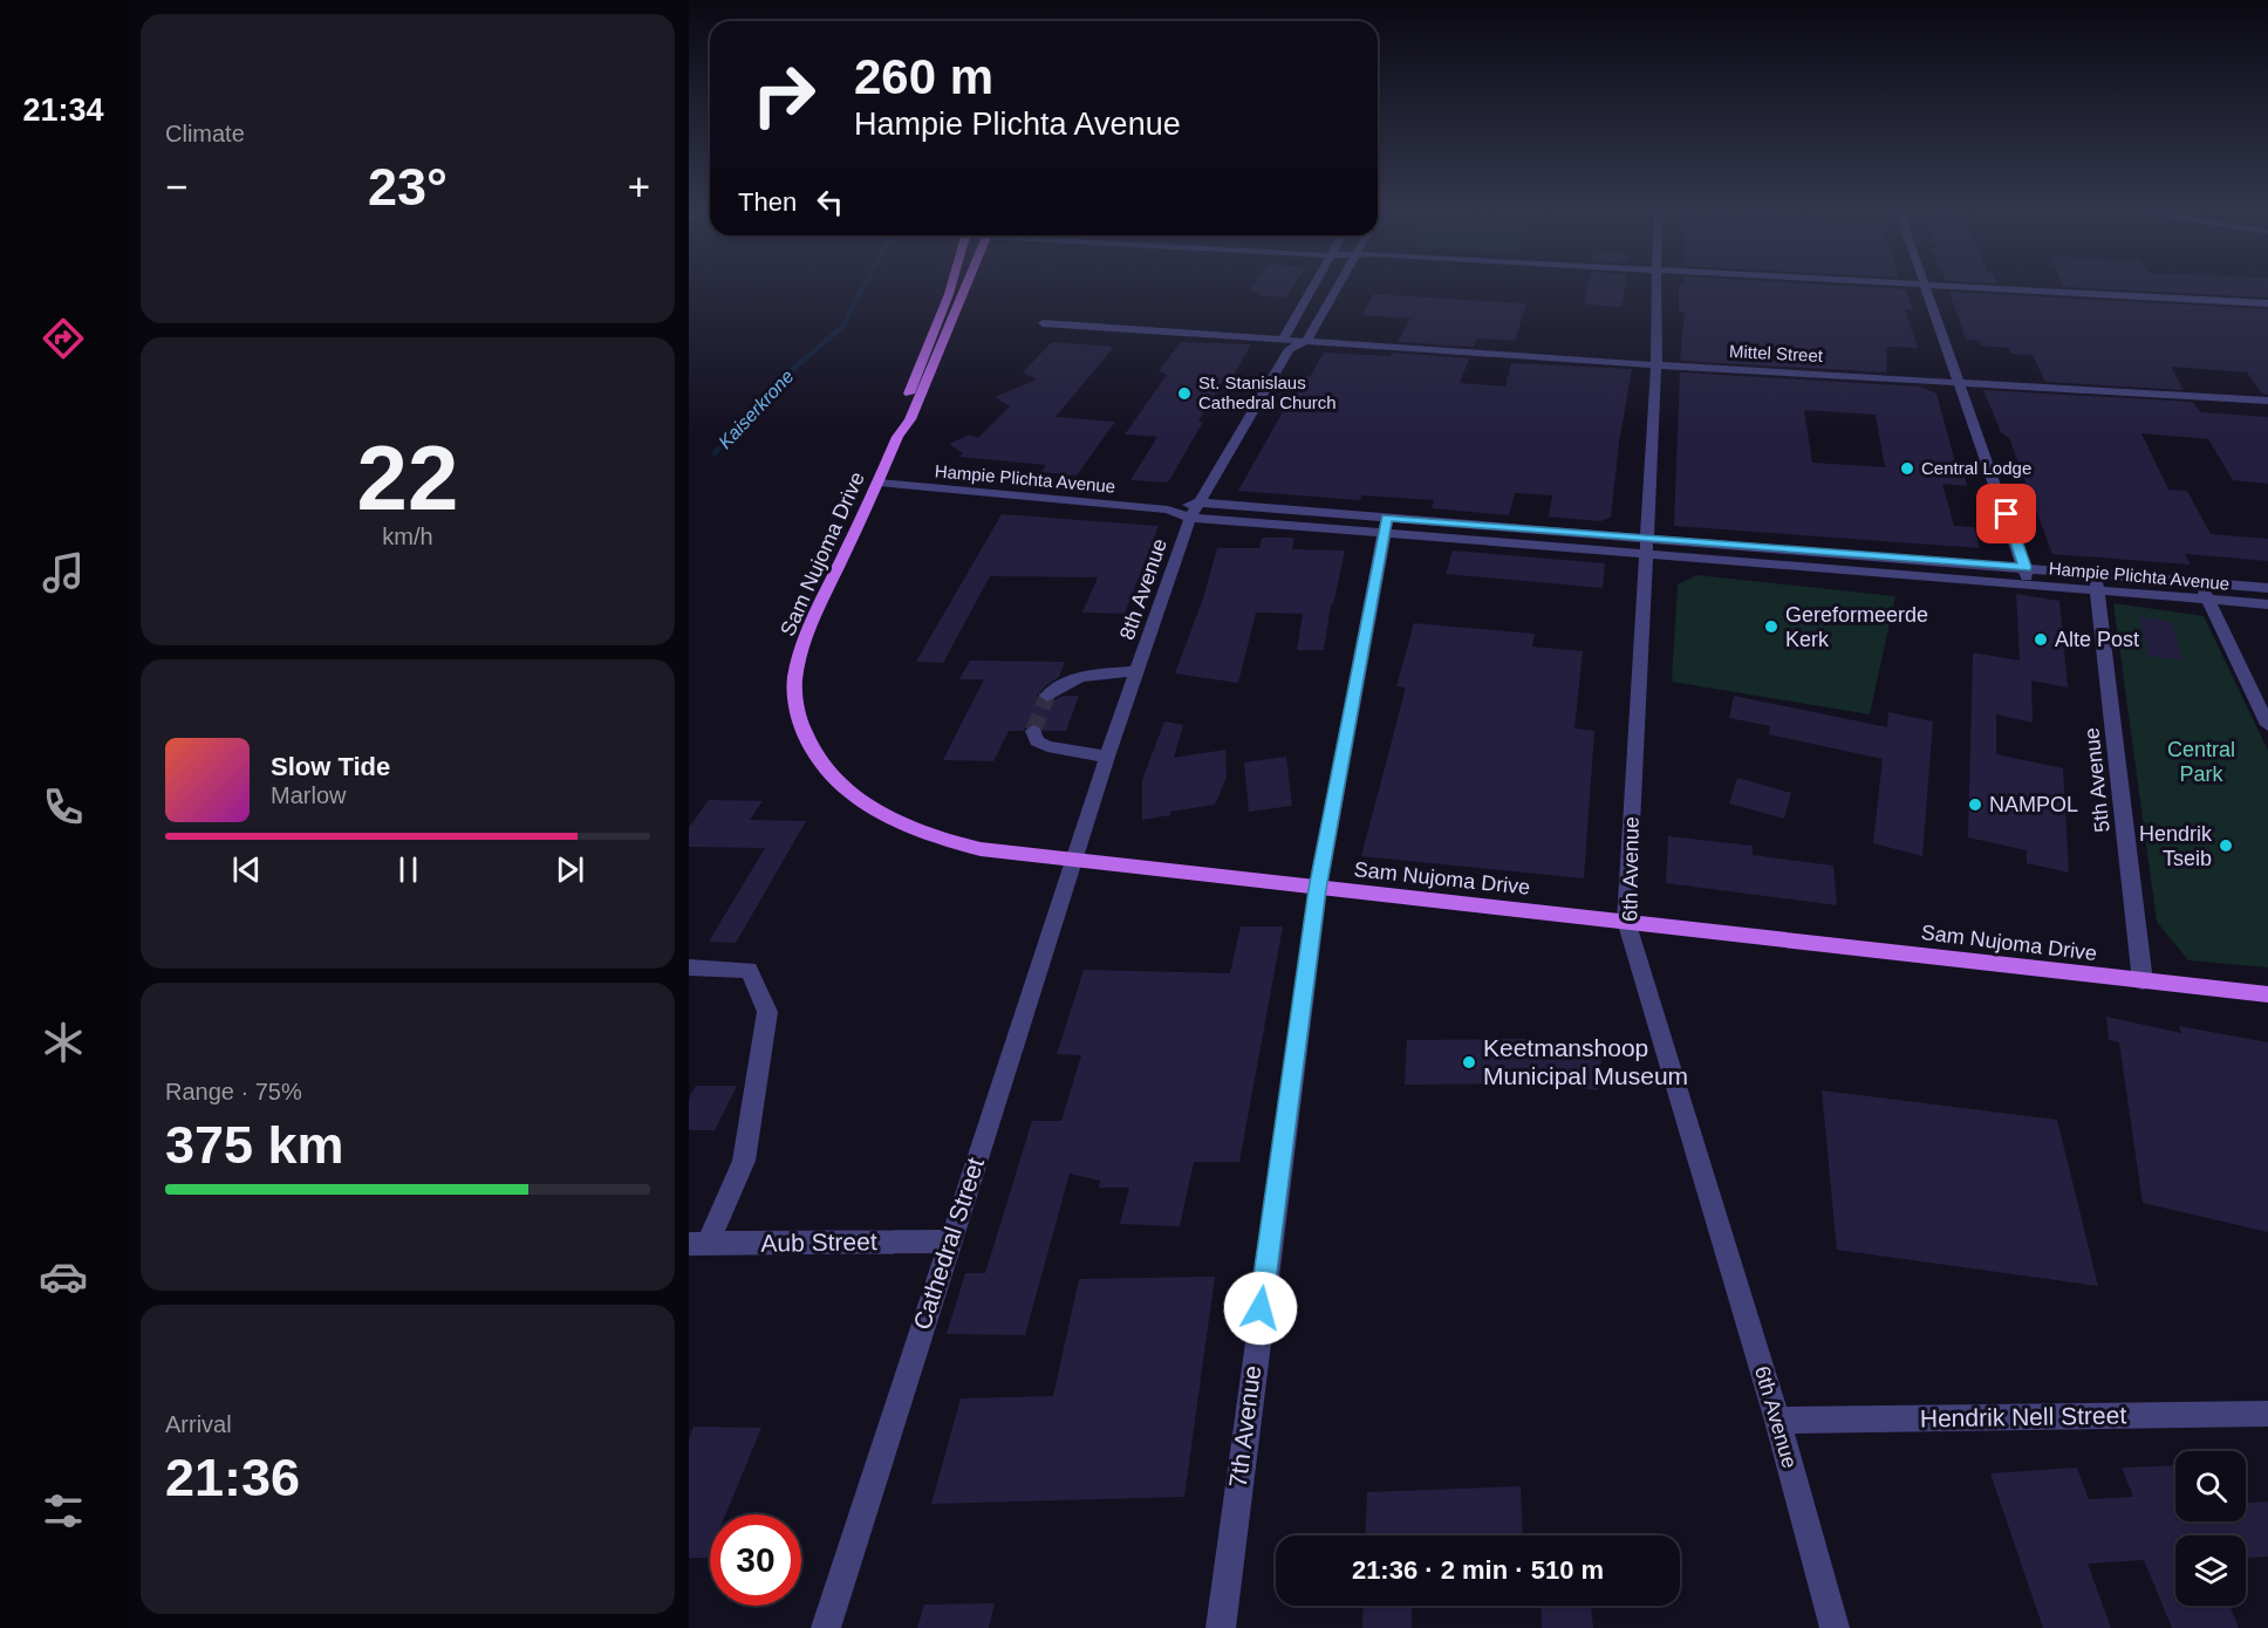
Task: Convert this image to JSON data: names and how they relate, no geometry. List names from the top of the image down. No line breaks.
{"streets":{"main road":["Sam Nujoma Drive"],"street":["Mittel Street","Hampie Plichta Avenue","8th Avenue","5th Avenue","6th Avenue","Aub Street","Cathedral Street","Hendrik Nell Street","7th Avenue"]},"crossings":[["Mittel Street","8th Avenue"],["Mittel Street","6th Avenue"],["Hampie Plichta Avenue","Sam Nujoma Drive"],["Hampie Plichta Avenue","8th Avenue"],["Hampie Plichta Avenue","5th Avenue"],["Hampie Plichta Avenue","6th Avenue"],["Hampie Plichta Avenue","7th Avenue"],["Sam Nujoma Drive","8th Avenue"],["Sam Nujoma Drive","5th Avenue"],["Sam Nujoma Drive","6th Avenue"],["Sam Nujoma Drive","Cathedral Street"],["Sam Nujoma Drive","7th Avenue"],["8th Avenue","Cathedral Street"],["6th Avenue","Hendrik Nell Street"],["Aub Street","Cathedral Street"]],"water":["Kaiserkrone"],"parks":["Central Park"],"places":["St. Stanislaus Cathedral Church","Central Lodge","Gereformeerde Kerk","Alte Post","NAMPOL","Hendrik Tseib","Keetmanshoop Municipal Museum"],"page":{"tabs":"21:34","tile":["Climate",["22","km/h"],["Range · 75%","375 km"],["Arrival","21:36"]],"turn":["260 m","Hampie Plichta Avenue"],"heat":["−","23°","+"],"then":"Then","song":["Slow Tide","Marlow"],"limit":"30","trip":"21:36 · 2 min · 510 m"}}
